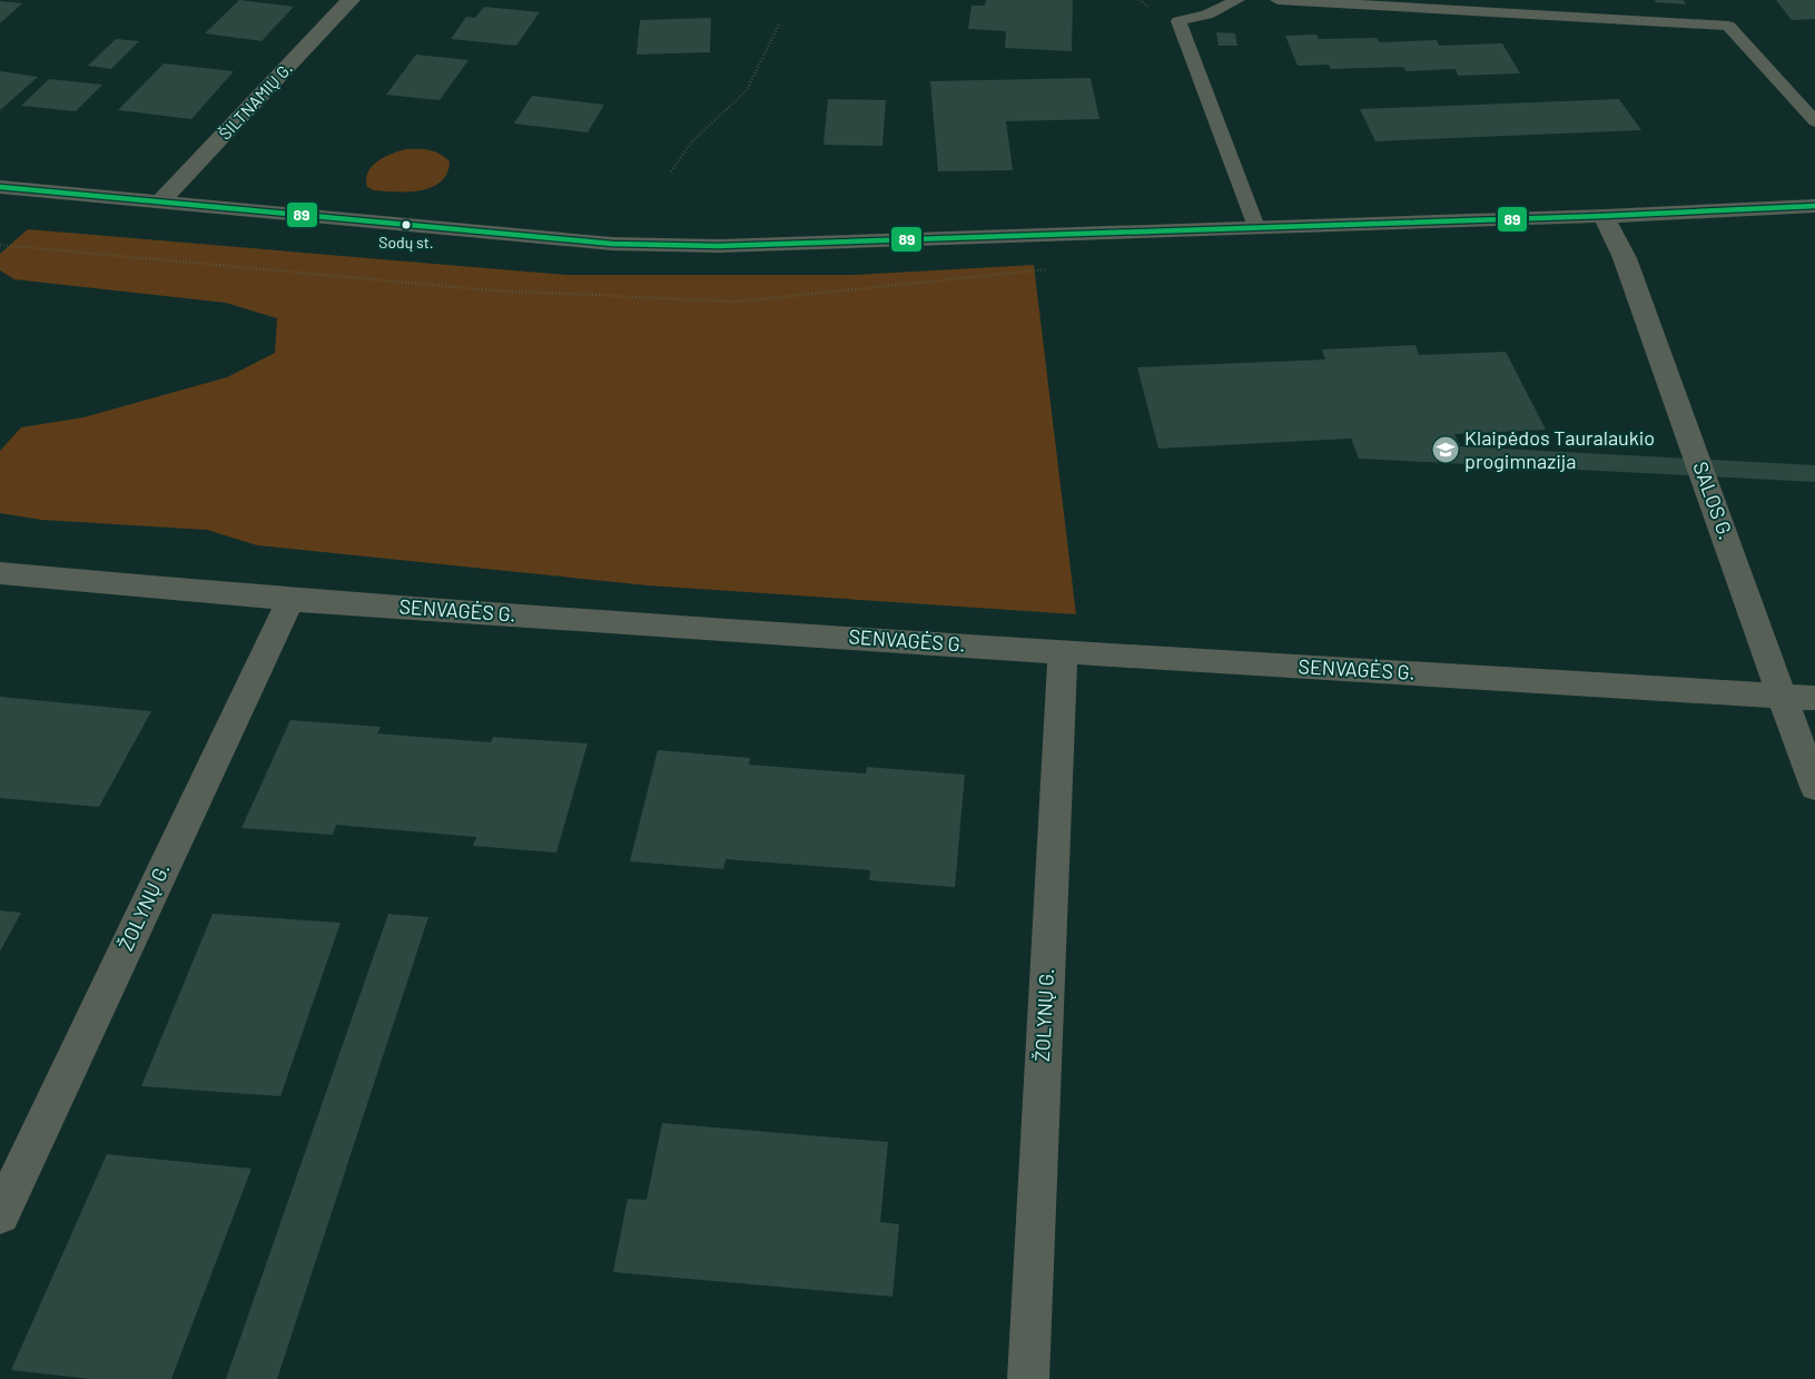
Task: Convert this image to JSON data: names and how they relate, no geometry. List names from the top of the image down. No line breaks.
{"streets":{"street":["ŠILTNAMIŲ G.","SALOS G.","SENVAGĖS G.","ŽOLYNŲ G."]},"crossings":[["SALOS G.","SENVAGĖS G."],["SENVAGĖS G.","ŽOLYNŲ G."]],"places":{"other":["Sodų st."],"school or university":["Klaipėdos Tauralaukio progimnazija"]},"lines":["transit line 89"]}
